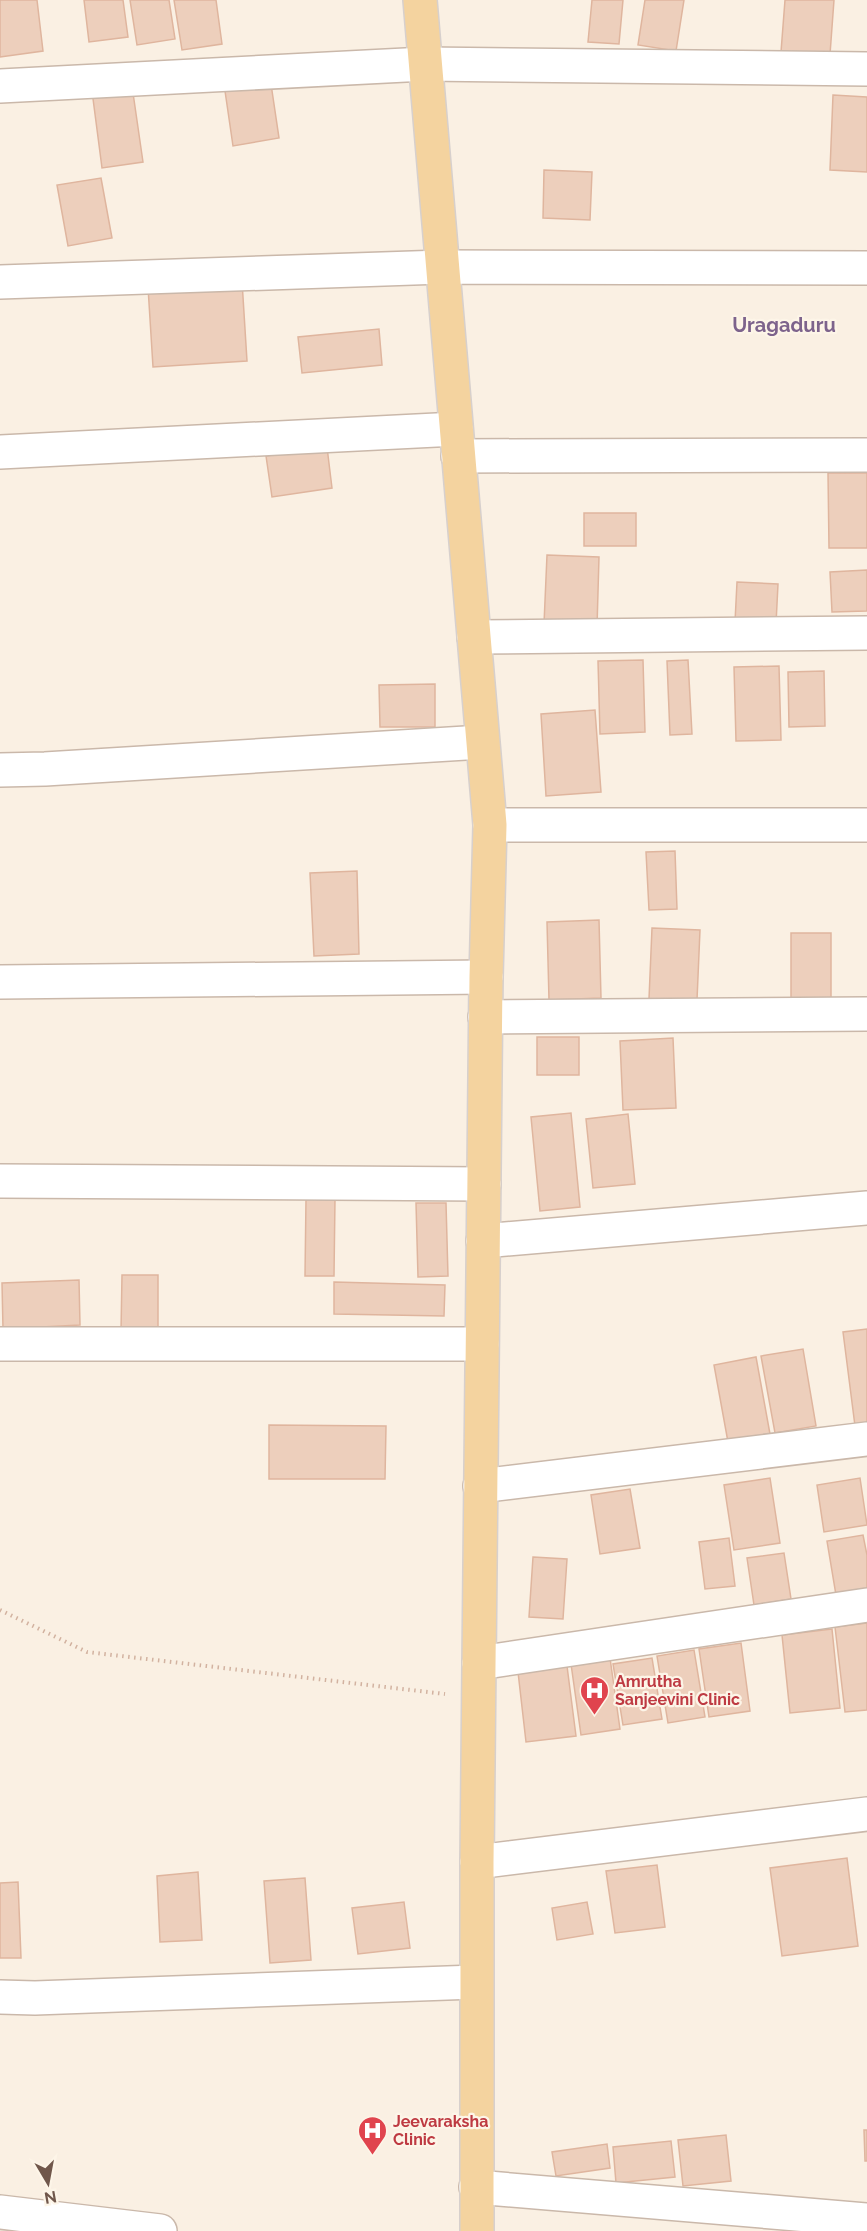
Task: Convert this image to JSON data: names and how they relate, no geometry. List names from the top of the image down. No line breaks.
{"districts":["Uragaduru"],"places":{"hospital":["Amrutha Sanjeevini Clinic","Jeevaraksha Clinic"]},"north":"bottom"}
